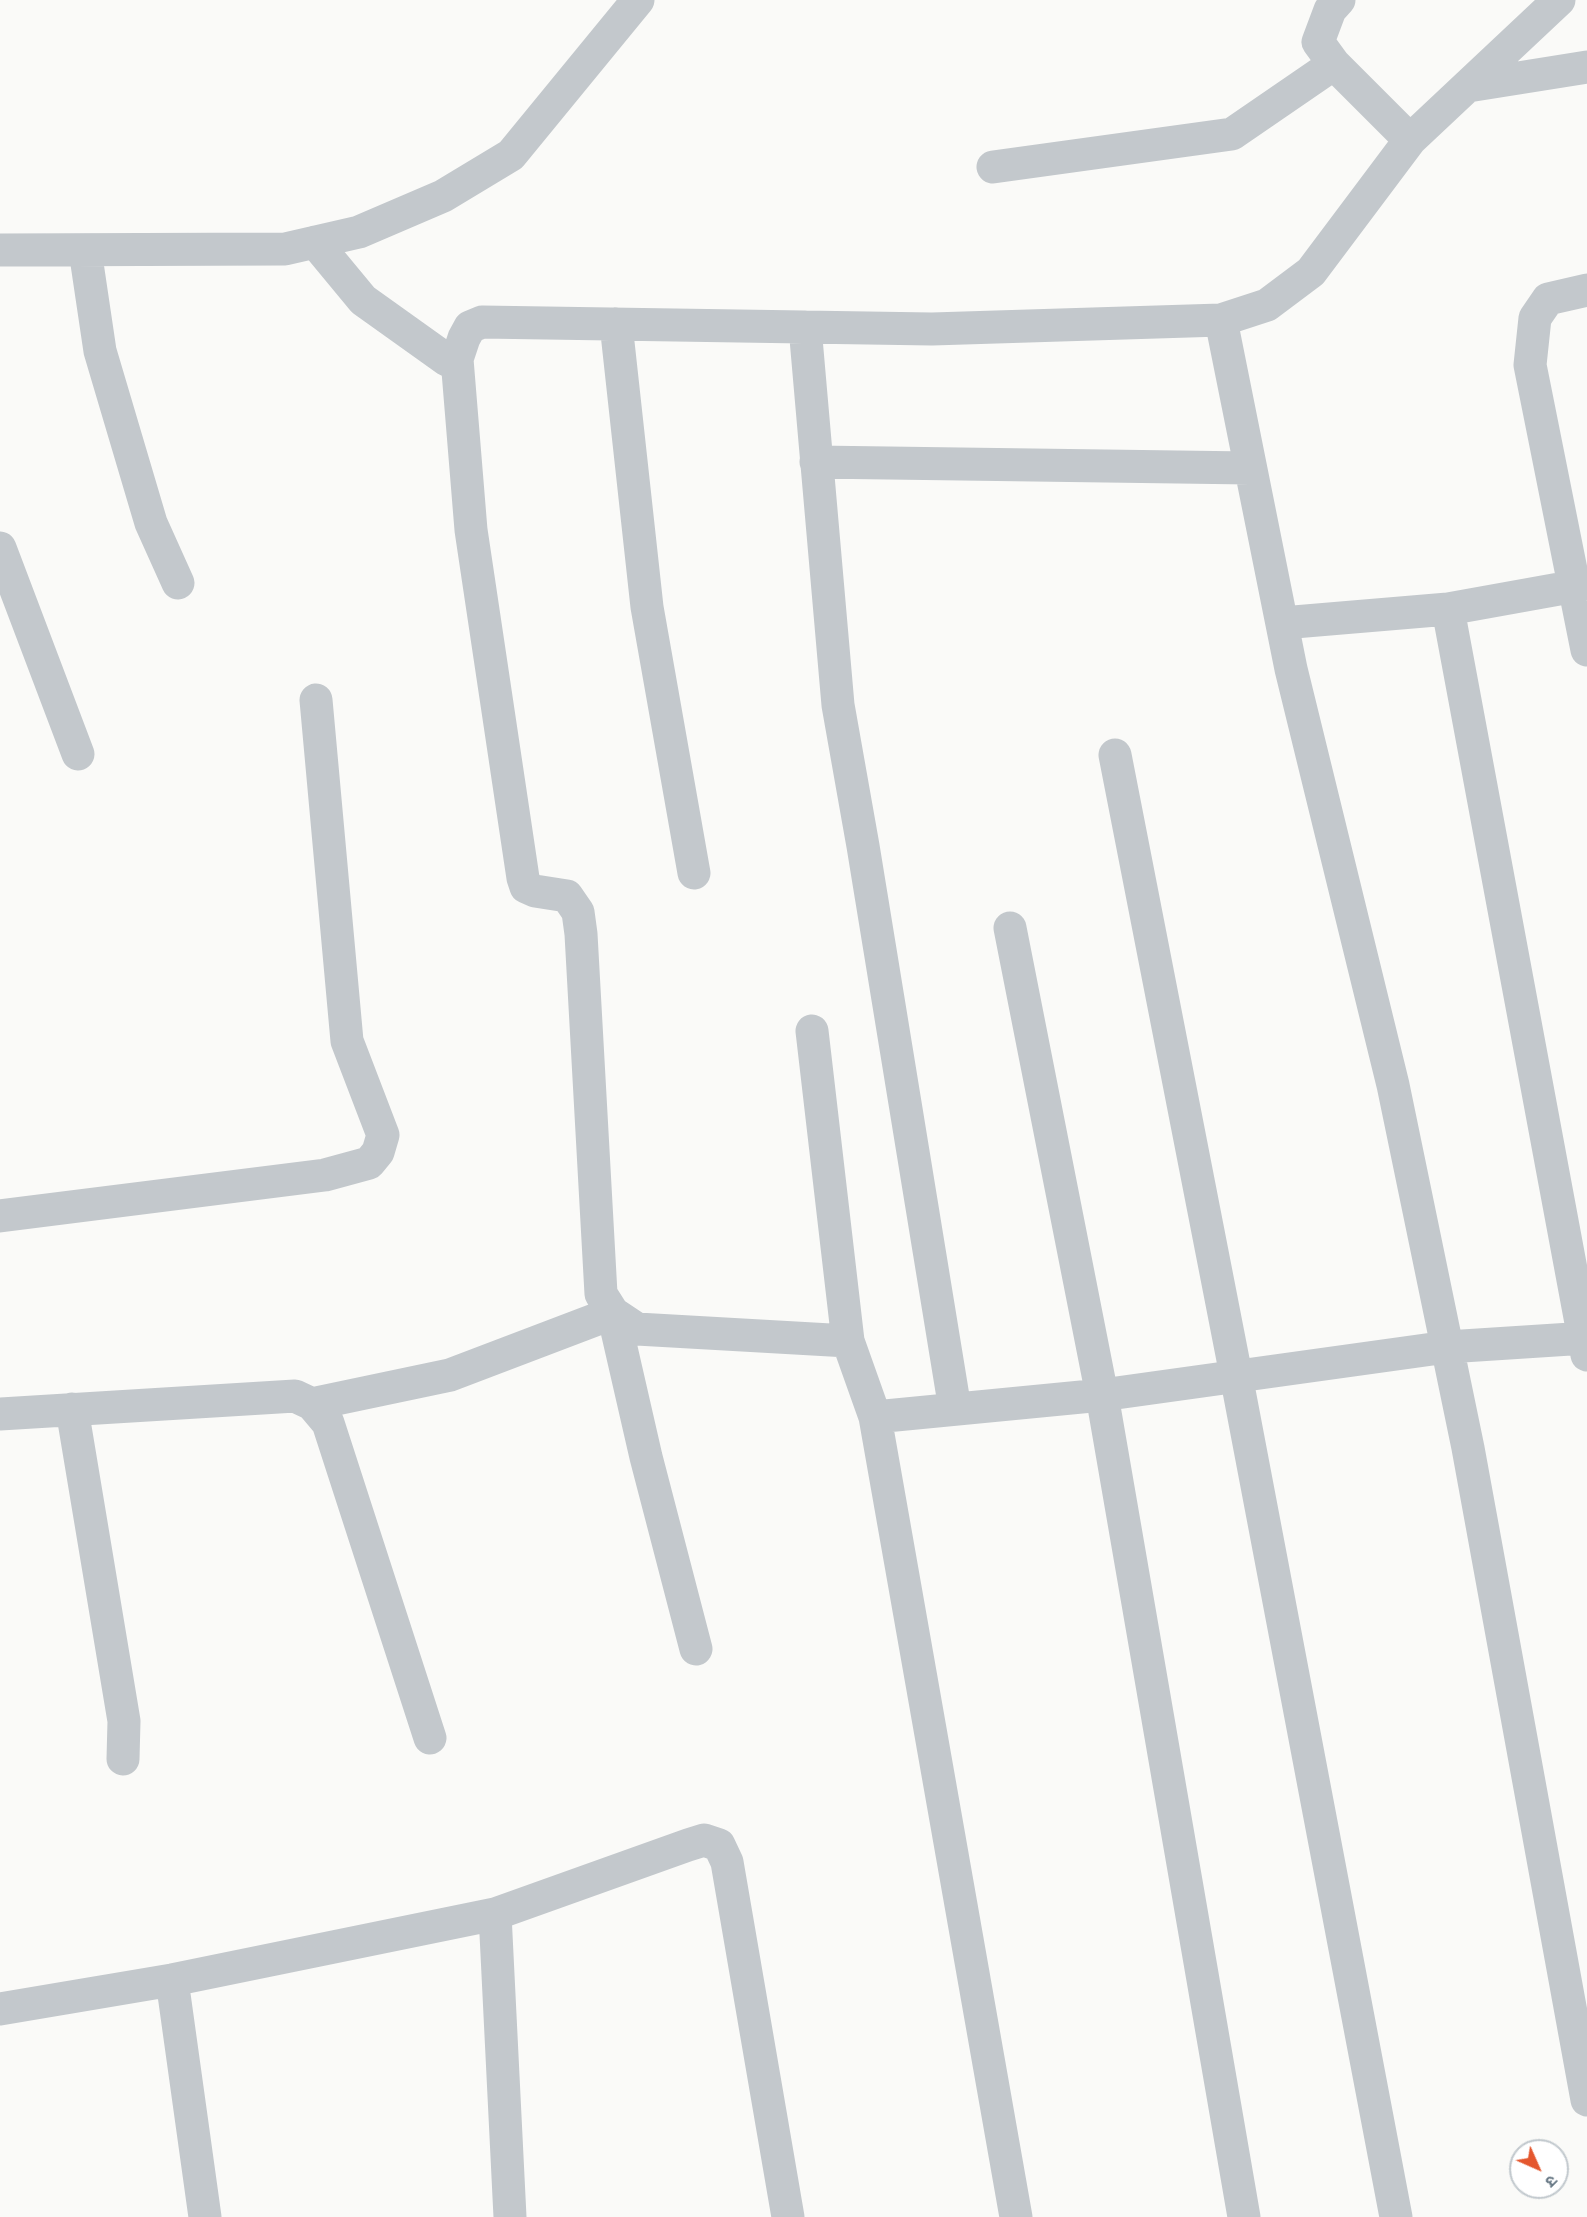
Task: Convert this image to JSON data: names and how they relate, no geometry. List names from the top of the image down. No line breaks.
{"north":"bottom right"}
